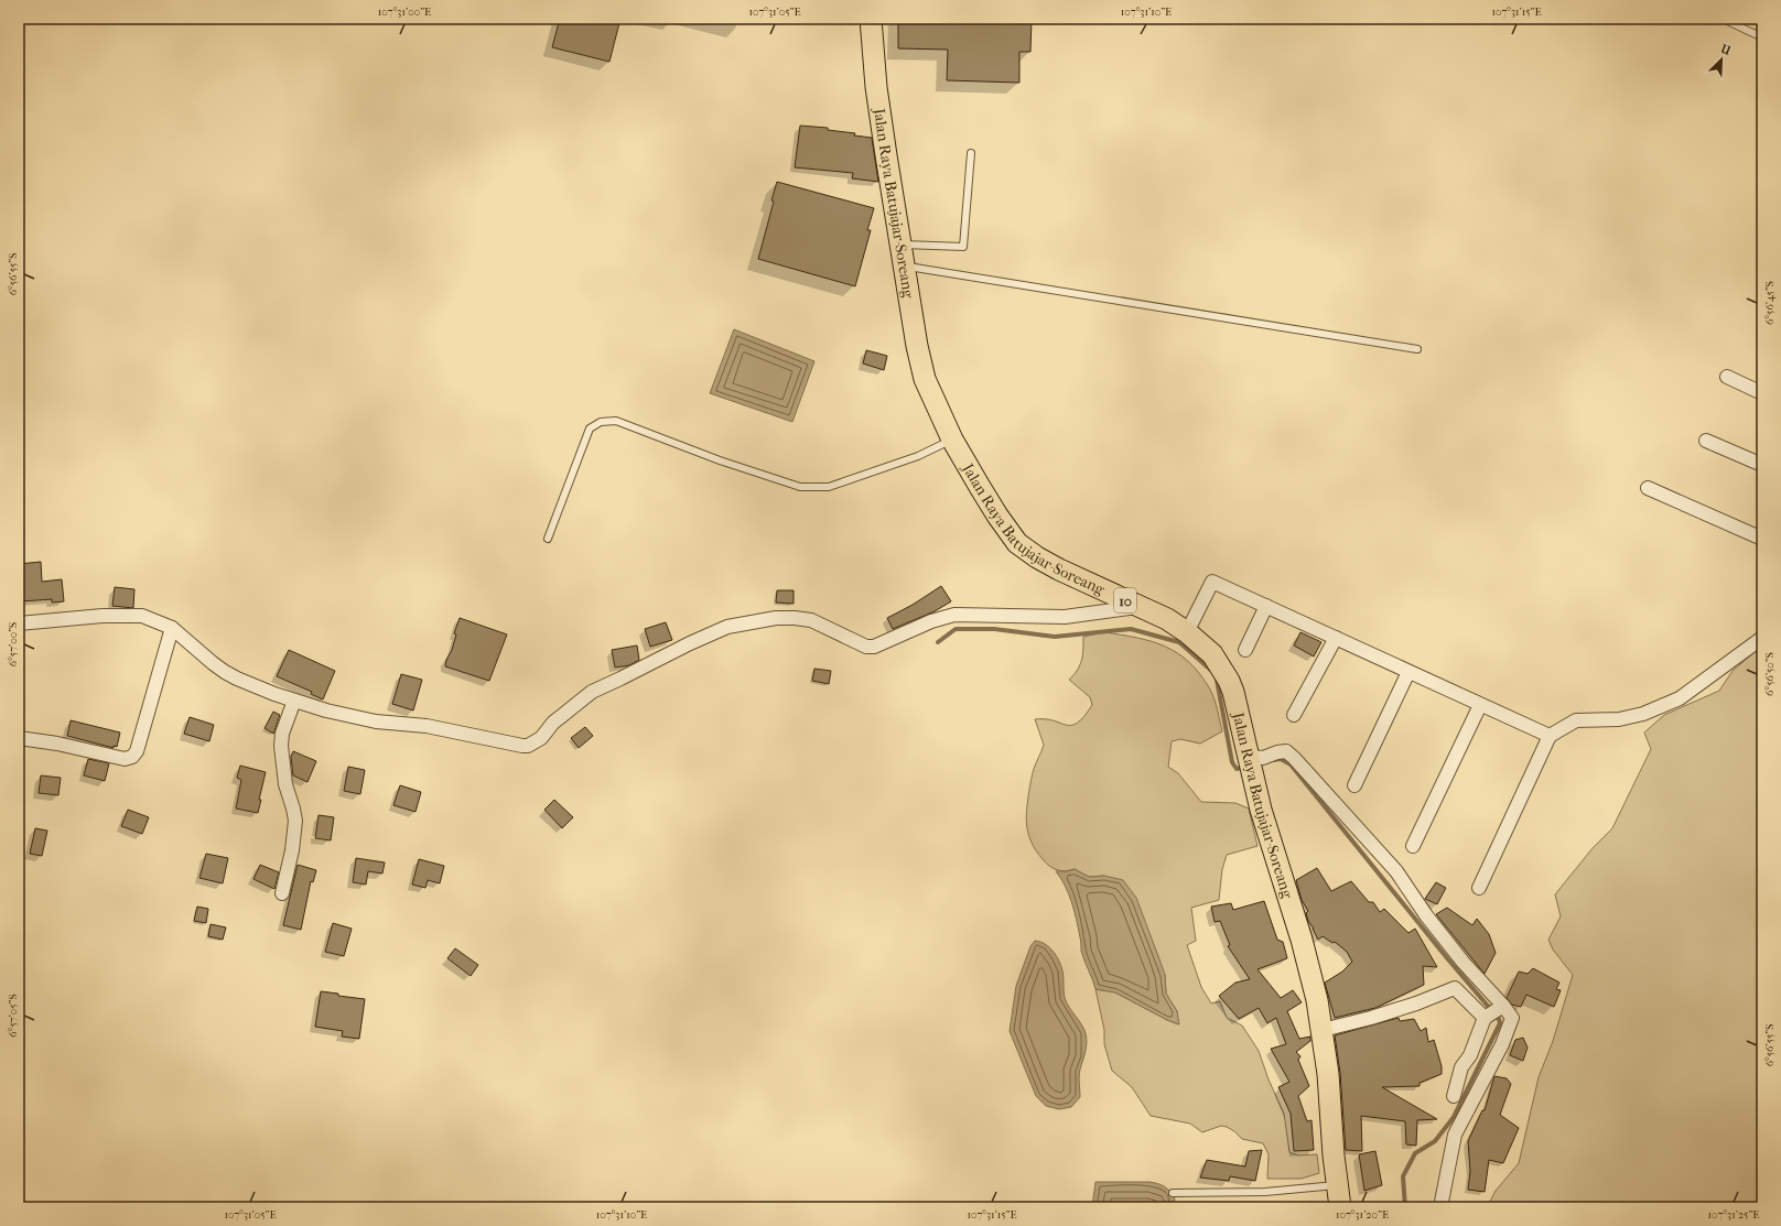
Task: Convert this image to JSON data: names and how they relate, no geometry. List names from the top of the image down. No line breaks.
{"streets":{"highway":["Jalan Raya Batujajar-Soreang","10"]},"north":"top right","coordinates":["107°31'00\"E","107°31'05\"E","107°31'10\"E","107°31'15\"E","6°56'55\"S","6°56'45\"S","6°57'00\"S","6°56'50\"S","6°57'05\"S","107°31'20\"E","107°31'25\"E"]}
